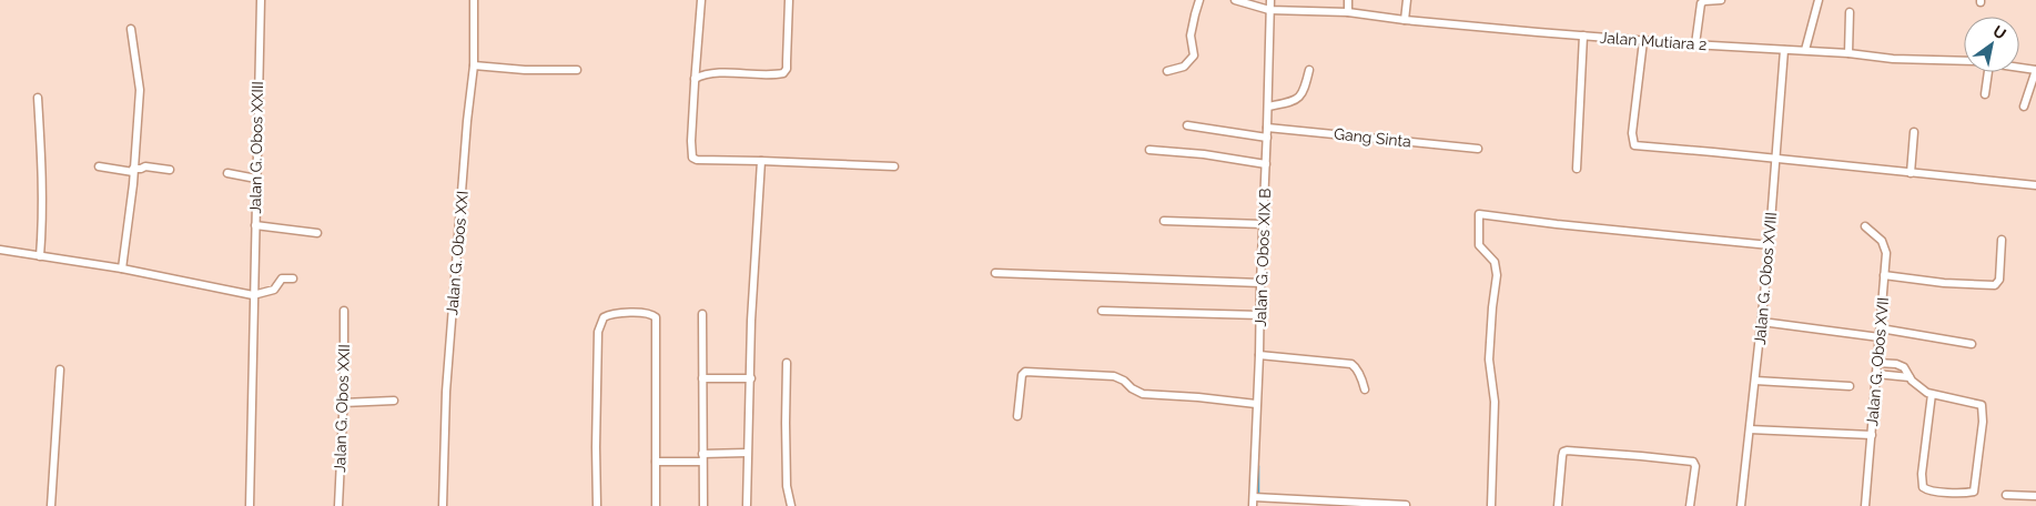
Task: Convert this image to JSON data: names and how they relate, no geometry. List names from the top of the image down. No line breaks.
{"streets":{"street":["Jalan Mutiara 2","Gang Sinta","Jalan G. Obos XXIII","Jalan G. Obos XXI","Jalan G. Obos XIX B","Jalan G. Obos XVIII","Jalan G. Obos XVII","Jalan G. Obos XXII"]},"crossings":[["Jalan Mutiara 2","Jalan G. Obos XIX B"],["Jalan Mutiara 2","Jalan G. Obos XVIII"],["Gang Sinta","Jalan G. Obos XIX B"]],"north":"top right"}
